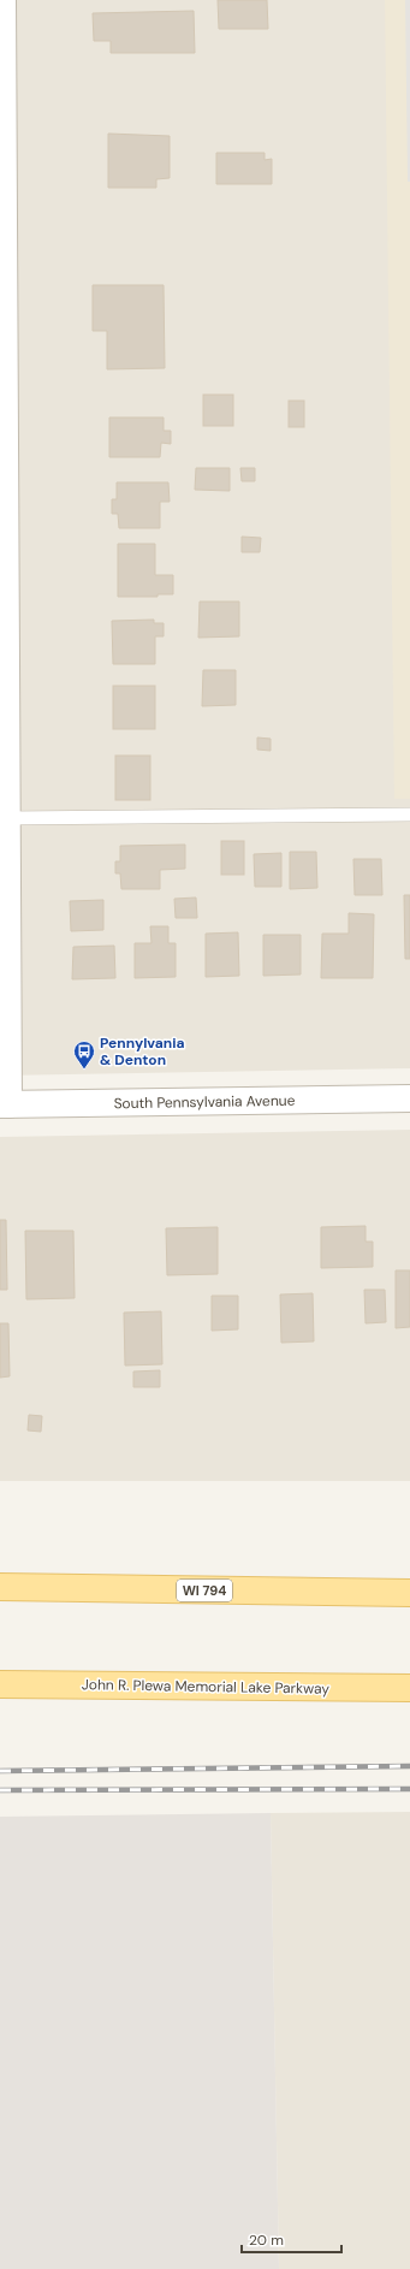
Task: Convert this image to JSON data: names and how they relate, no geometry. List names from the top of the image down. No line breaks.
{"streets":{"main road":["WI 794","John R. Plewa Memorial Lake Parkway"],"street":["South Pennsylvania Avenue"]},"places":{"bus stop":["Pennylvania & Denton"]},"scale_bar":"20 m"}
